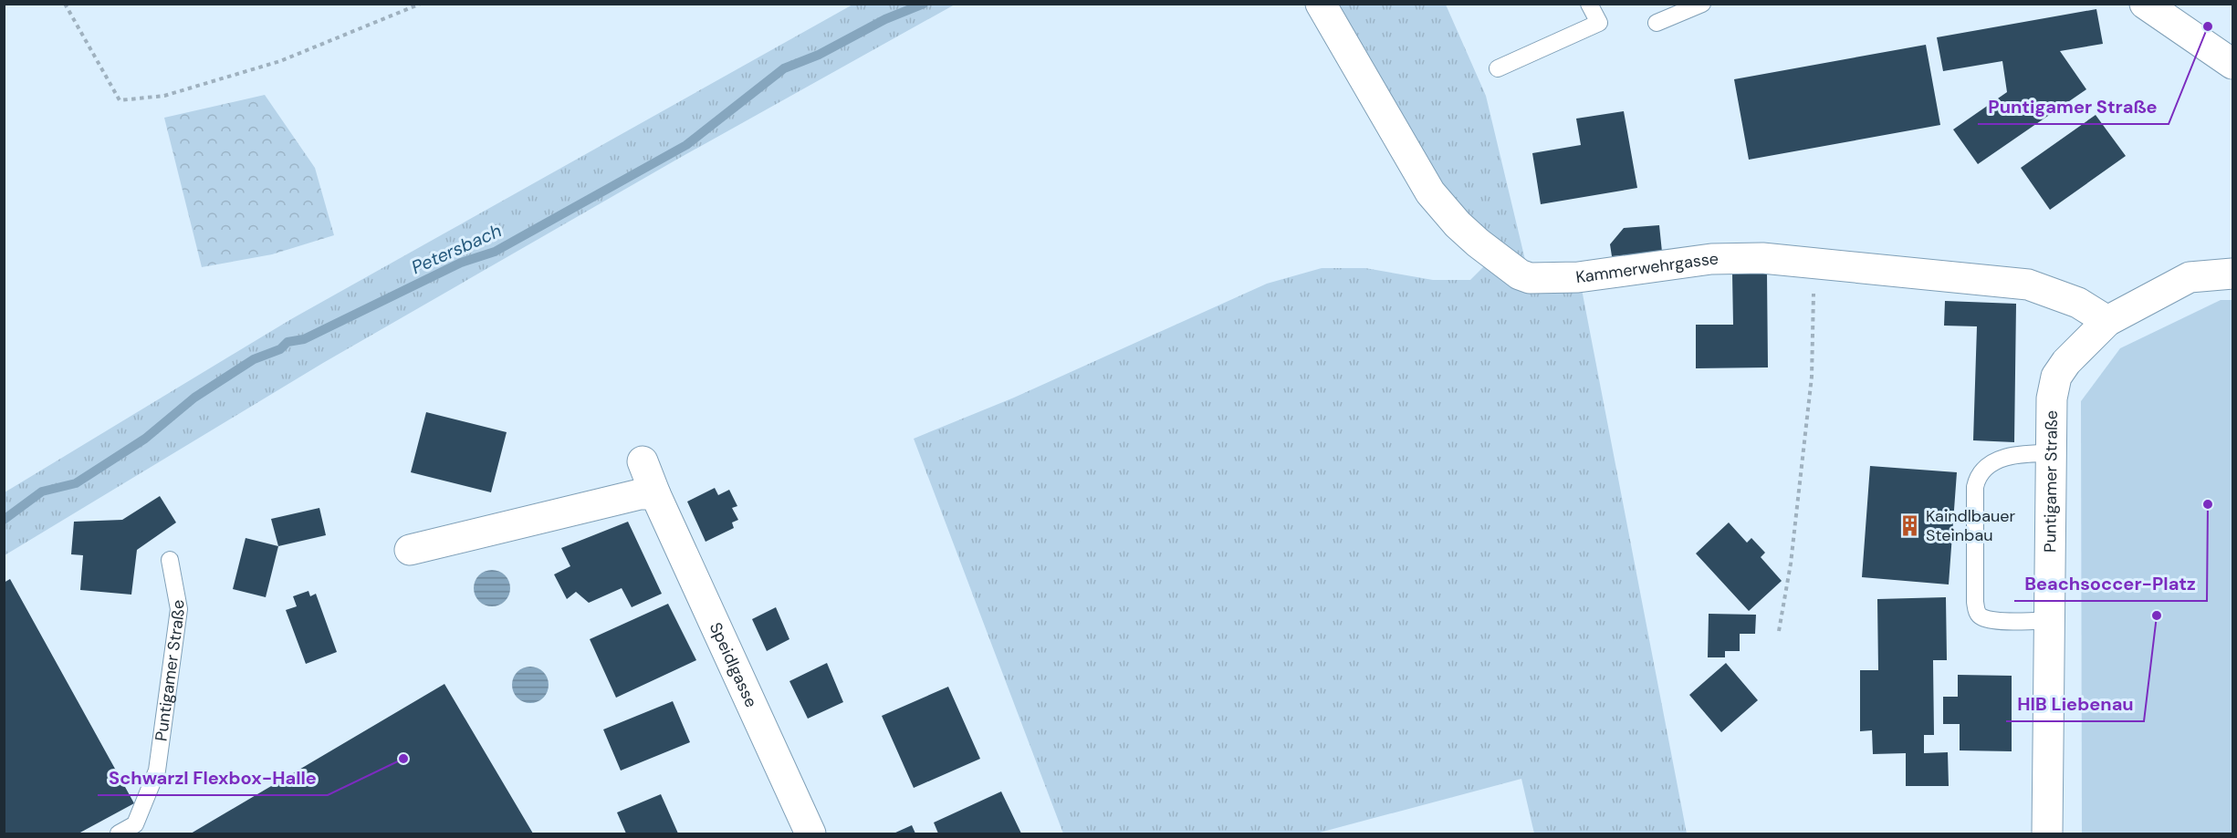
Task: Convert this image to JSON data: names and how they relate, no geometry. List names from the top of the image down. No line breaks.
{"streets":{"street":["Kammerwehrgasse","Puntigamer Straße","Speidlgasse"]},"crossings":[["Kammerwehrgasse","Puntigamer Straße"]],"water":["Petersbach"],"places":{"other":["Puntigamer Straße","Beachsoccer-Platz","HIB Liebenau","Schwarzl Flexbox-Halle"],"building":["Kaindlbauer Steinbau"]}}
